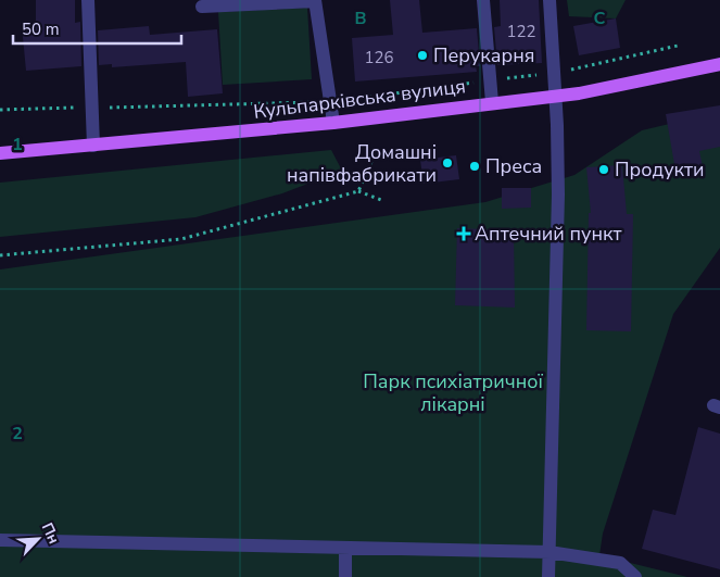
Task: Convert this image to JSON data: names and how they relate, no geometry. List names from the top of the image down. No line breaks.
{"streets":{"main road":["Кульпарківська вулиця"]},"parks":["Парк психіатричної лікарні"],"places":{"other":["Перукарня","Домашні напівфабрикати","Преса","Продукти"],"health":["Аптечний пункт"]},"house_numbers":["122","126"],"scale_bar":"50 m","north":"top right","grid":{"columns":["B","C"],"rows":["1","2"]}}
